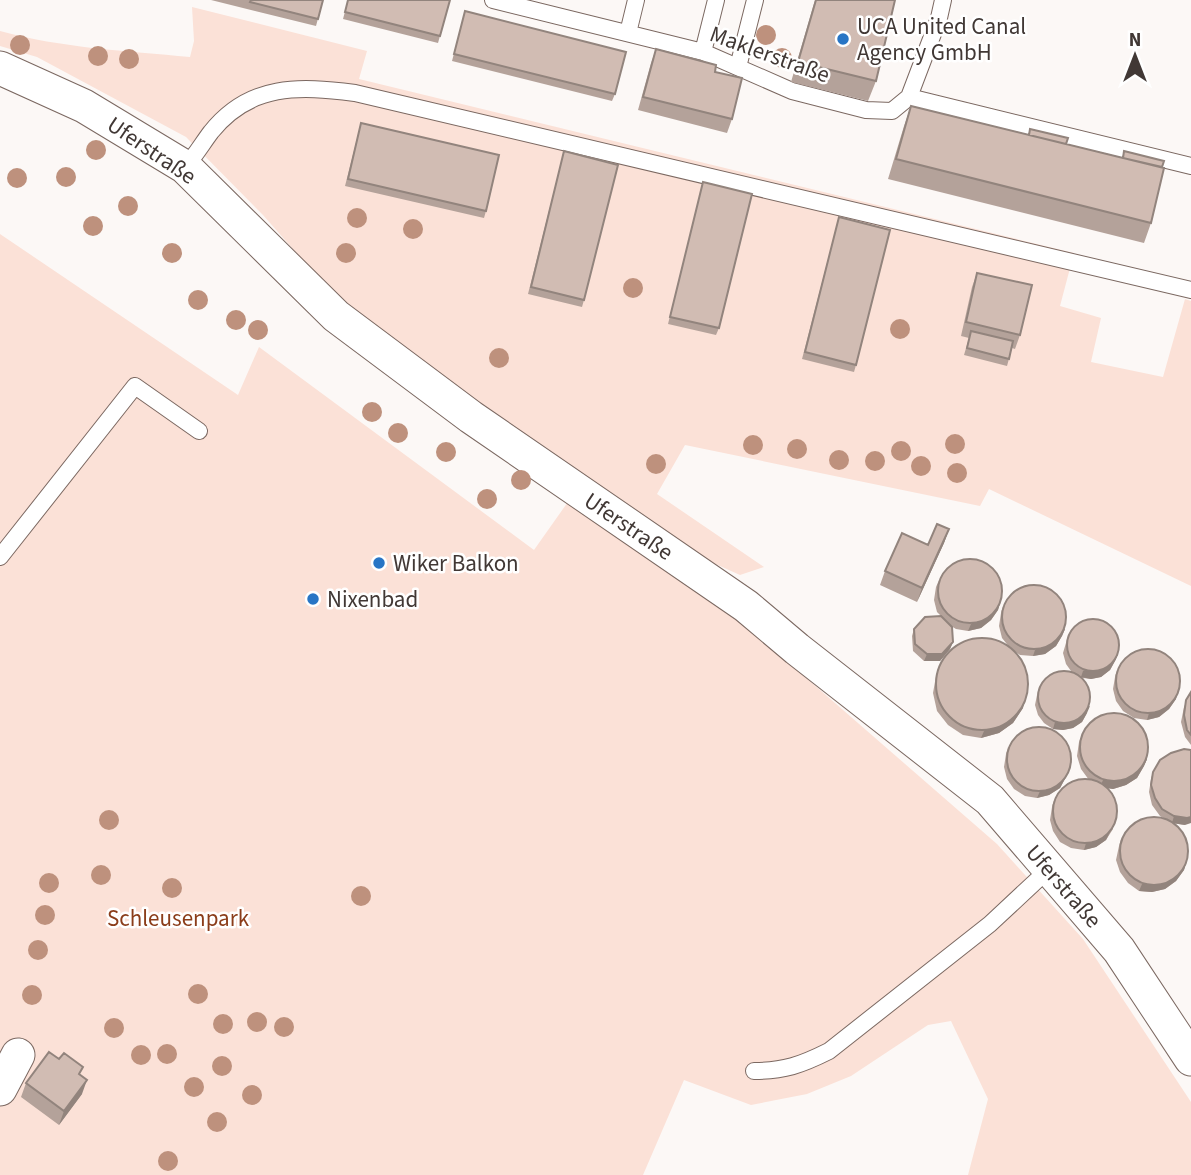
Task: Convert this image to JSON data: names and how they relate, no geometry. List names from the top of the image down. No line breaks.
{"streets":{"street":["Uferstraße"],"lane":["Maklerstraße"]},"parks":["Schleusenpark"],"places":["UCA United Canal Agency GmbH","Wiker Balkon","Nixenbad"],"north":"top"}
